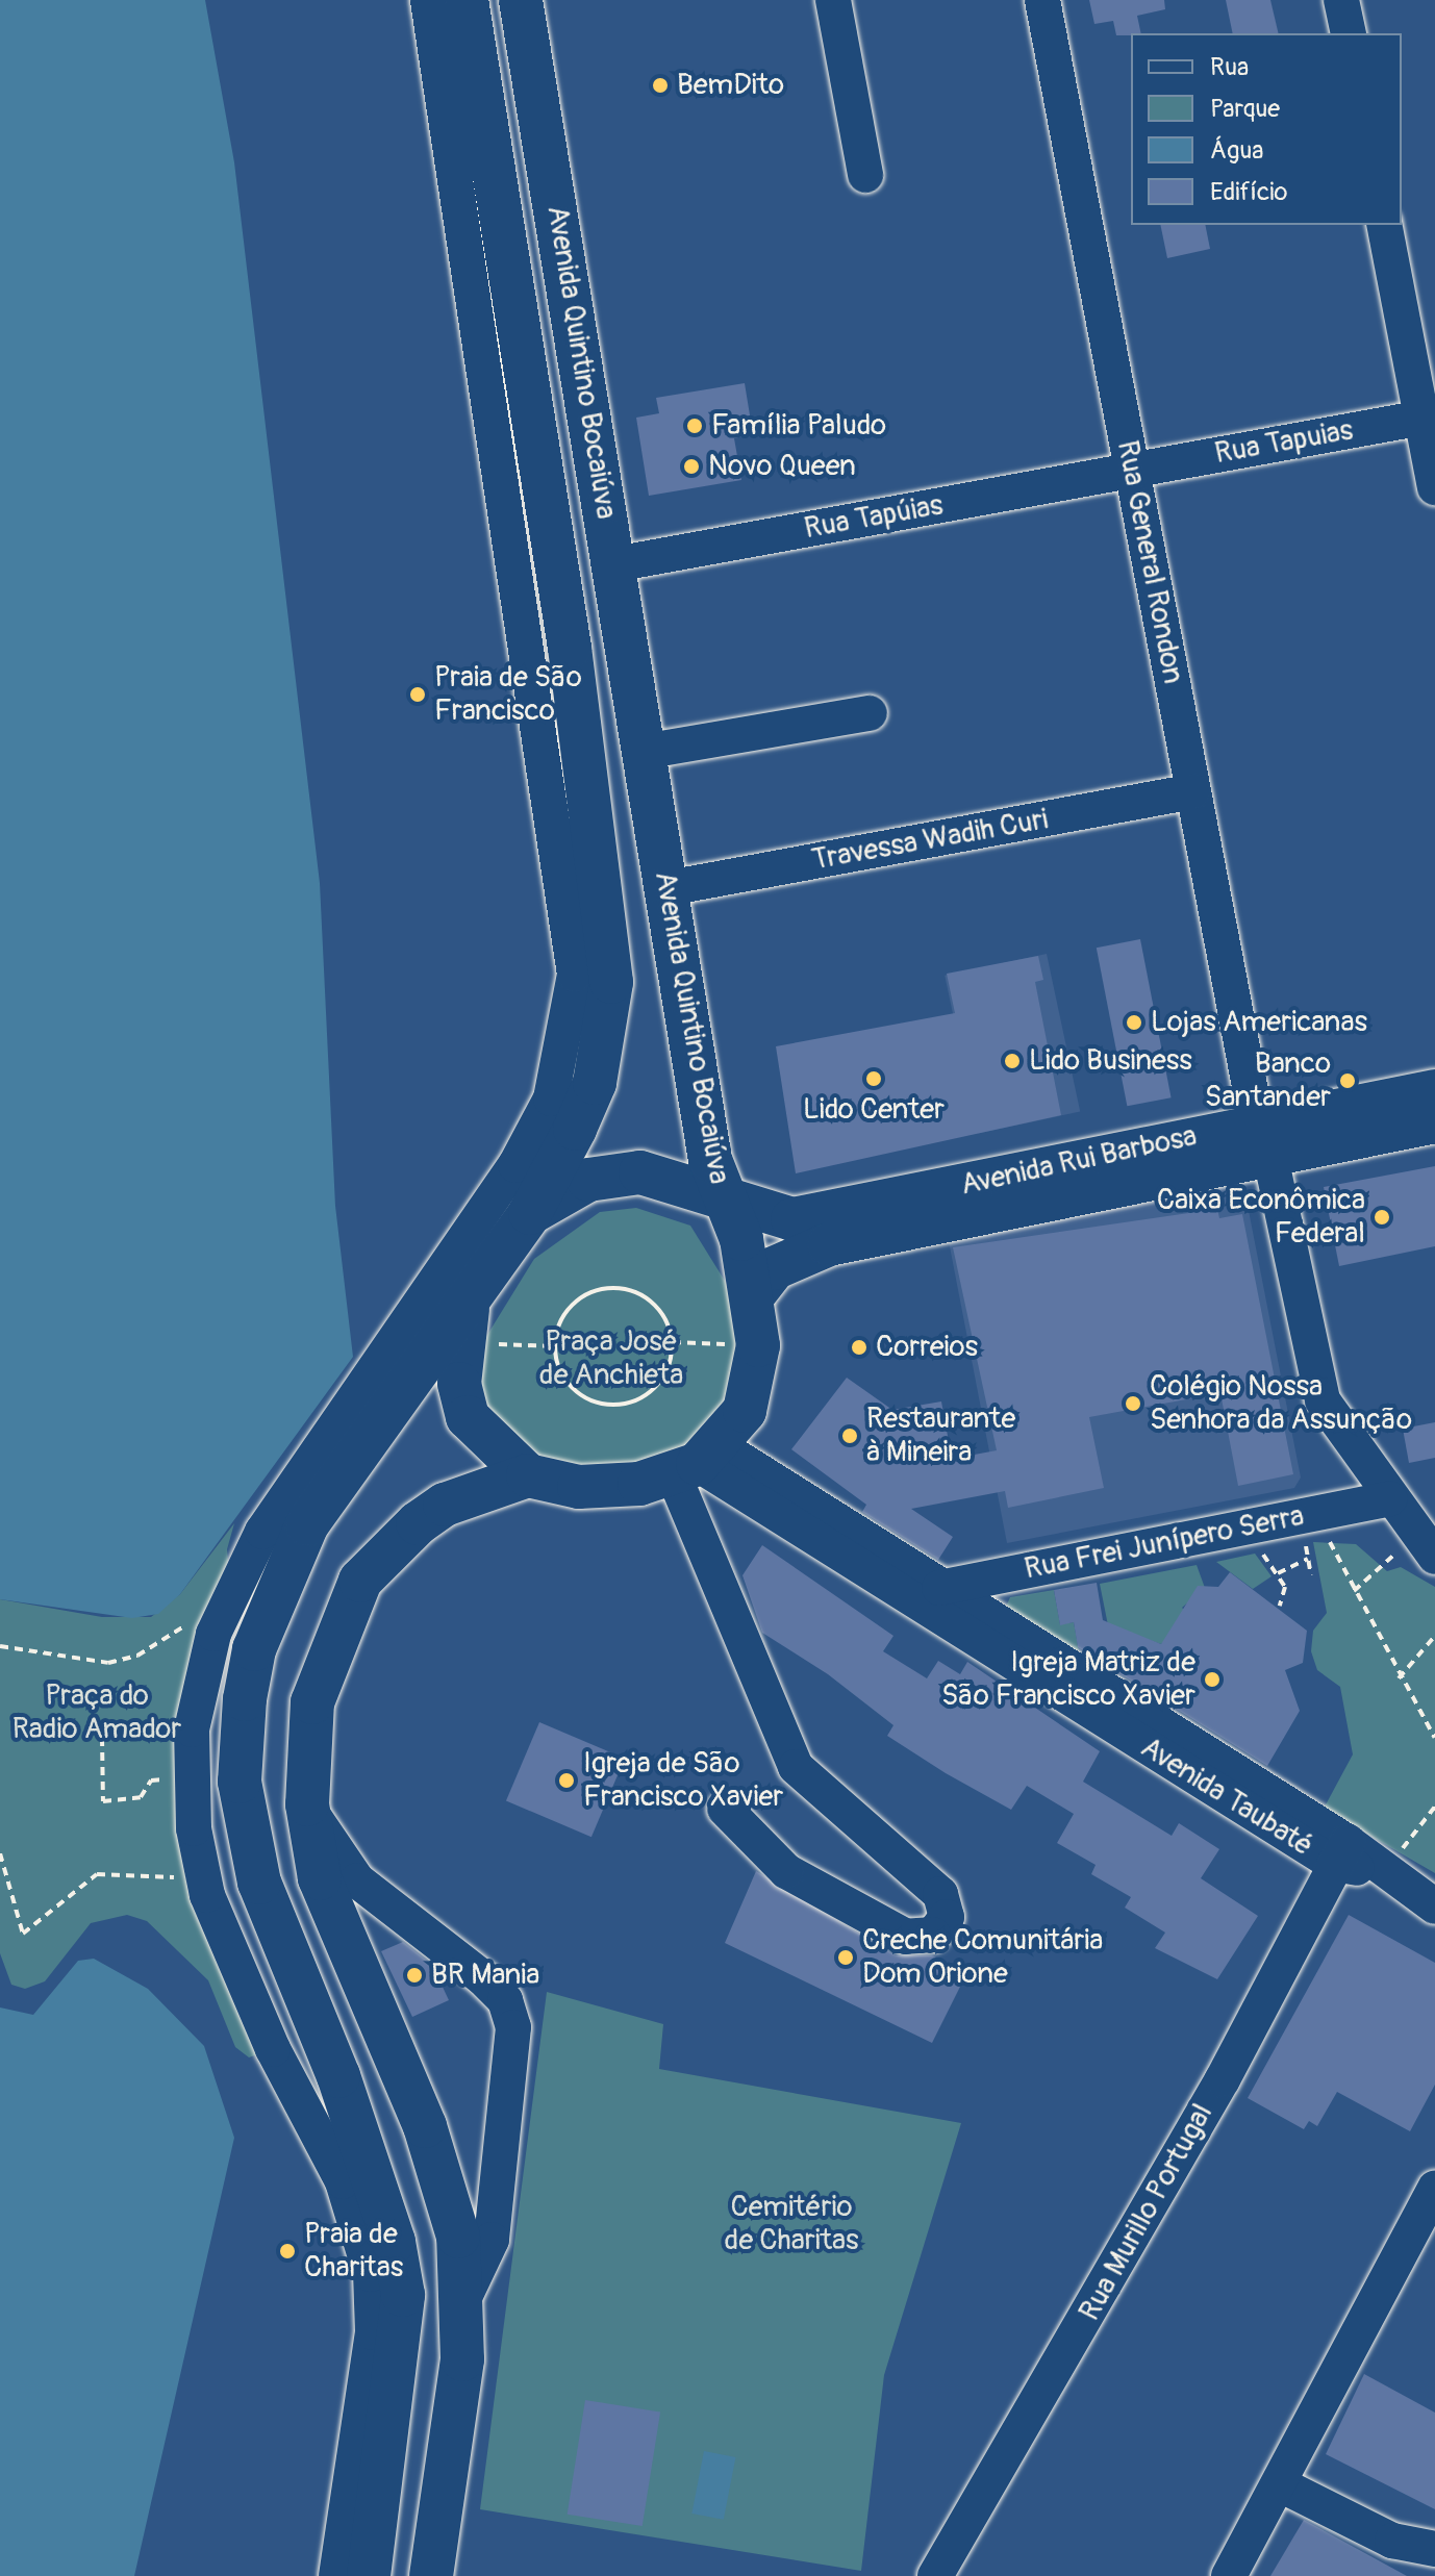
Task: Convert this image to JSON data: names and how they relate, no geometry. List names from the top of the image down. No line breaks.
{"streets":{"main road":["Avenida Quintino Bocaiúva","Avenida Rui Barbosa"],"street":["Rua Tapuias","Rua Tapúias","Rua General Rondon","Travessa Wadih Curi","Rua Frei Junípero Serra","Avenida Taubaté","Rua Murillo Portugal"]},"crossings":[["Avenida Quintino Bocaiúva","Rua Tapúias"],["Avenida Quintino Bocaiúva","Travessa Wadih Curi"],["Avenida Quintino Bocaiúva","Avenida Rui Barbosa"],["Avenida Quintino Bocaiúva","Avenida Taubaté"],["Rua Tapuias","Rua Tapúias"],["Rua Tapuias","Rua General Rondon"],["Rua Tapúias","Rua General Rondon"],["Rua General Rondon","Travessa Wadih Curi"],["Rua General Rondon","Avenida Rui Barbosa"],["Rua General Rondon","Rua Frei Junípero Serra"],["Rua Frei Junípero Serra","Avenida Taubaté"],["Avenida Taubaté","Rua Murillo Portugal"]],"parks":["Praça José de Anchieta","Praça do Radio Amador","Cemitério de Charitas"],"places":["BemDito","Família Paludo","Novo Queen","Praia de São Francisco","Lojas Americanas","Lido Business","Lido Center","Banco Santander","Caixa Econômica Federal","Correios","Colégio Nossa Senhora da Assunção","Restaurante à Mineira","Igreja Matriz de São Francisco Xavier","Igreja de São Francisco Xavier","Creche Comunitária Dom Orione","BR Mania","Praia de Charitas"],"legend":["Rua","Parque","Água","Edifício"]}
